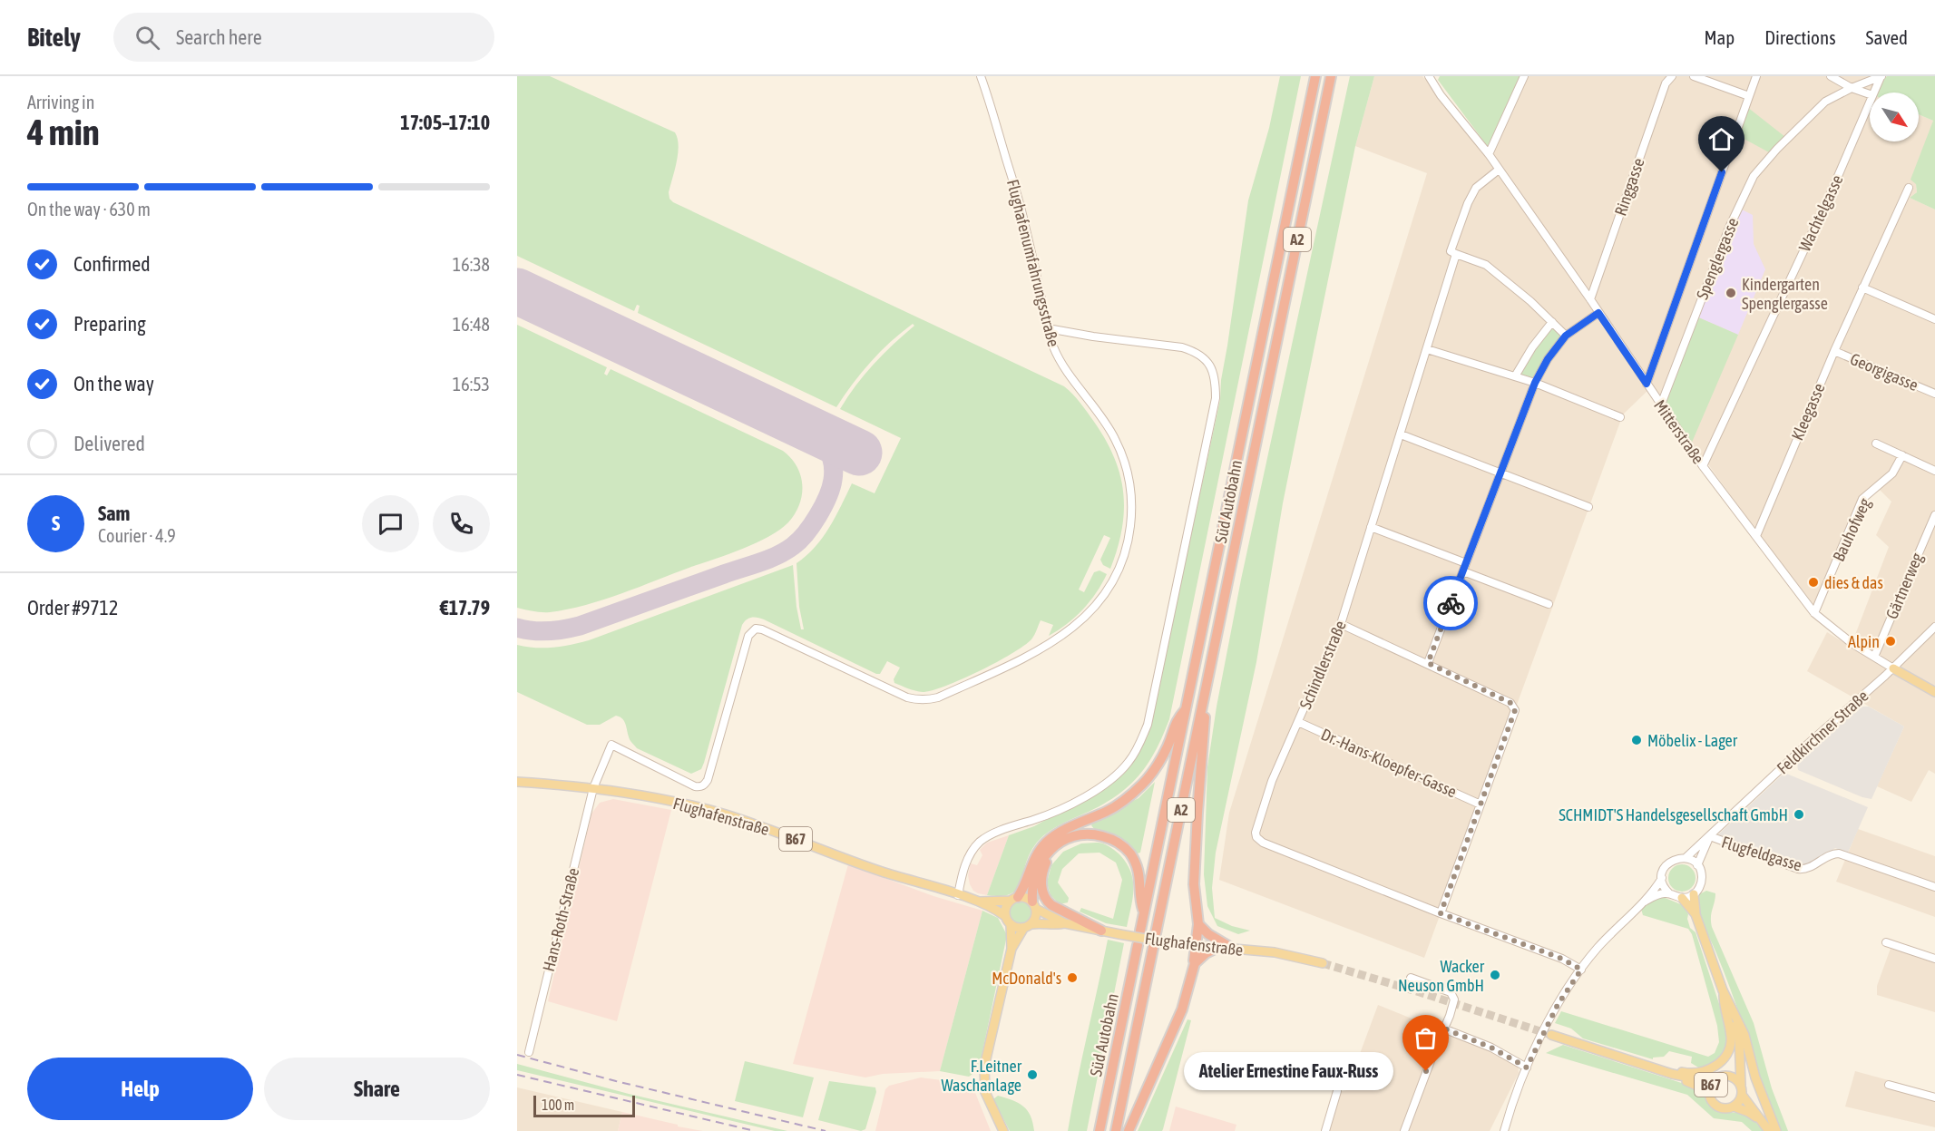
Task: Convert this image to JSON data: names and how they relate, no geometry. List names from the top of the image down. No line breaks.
{"streets":{"highway":["A2","Süd Autobahn"],"main road":["Mitterstraße","Flughafenstraße","B67"],"street":["Ringgasse","Wachtelgasse","Spenglergasse","Flughafenumfahrungsstraße","Georgigasse","Kleegasse","Bauhofweg","Gärtnerweg","Schindlerstraße","Feldkirchner Straße","Dr.-Hans-Kloepfer-Gasse","Flugfeldgasse","Hans-Roth-Straße"]},"crossings":[["Ringgasse","Mitterstraße"],["Wachtelgasse","Spenglergasse"],["Wachtelgasse","Mitterstraße"],["Spenglergasse","Mitterstraße"],["Flughafenumfahrungsstraße","Flughafenstraße"],["Flughafenumfahrungsstraße","Hans-Roth-Straße"],["Georgigasse","Kleegasse"],["Kleegasse","Mitterstraße"],["Mitterstraße","Bauhofweg"],["Mitterstraße","Gärtnerweg"],["Mitterstraße","Schindlerstraße"],["Mitterstraße","Feldkirchner Straße"],["Schindlerstraße","Dr.-Hans-Kloepfer-Gasse"],["Feldkirchner Straße","Flugfeldgasse"],["Flughafenstraße","Hans-Roth-Straße"]],"places":["Kindergarten Spenglergasse","dies & das","Alpin","Möbelix - Lager","SCHMIDT'S Handelsgesellschaft GmbH","Wacker Neuson GmbH","McDonald's","Atelier Ernestine Faux-Russ","F.Leitner Waschanlage"],"scale_bar":"100 m","north":"bottom right","page":{"header":"Bitely","search":"Search here","nav":["Map","Directions","Saved"],"heading":["4 min","Arriving in","17:05–17:10"],"panel":["Sam","Courier · 4.9","Order #9712","€17.79"],"bar":"On the way · 630 m","list":[["Confirmed","16:38"],["Preparing","16:48"],["On the way","16:53"],"Delivered"],"round":"S","buttons":["Help","Share"],"bubble":"Atelier Ernestine Faux-Russ","scale":"100 m"}}
